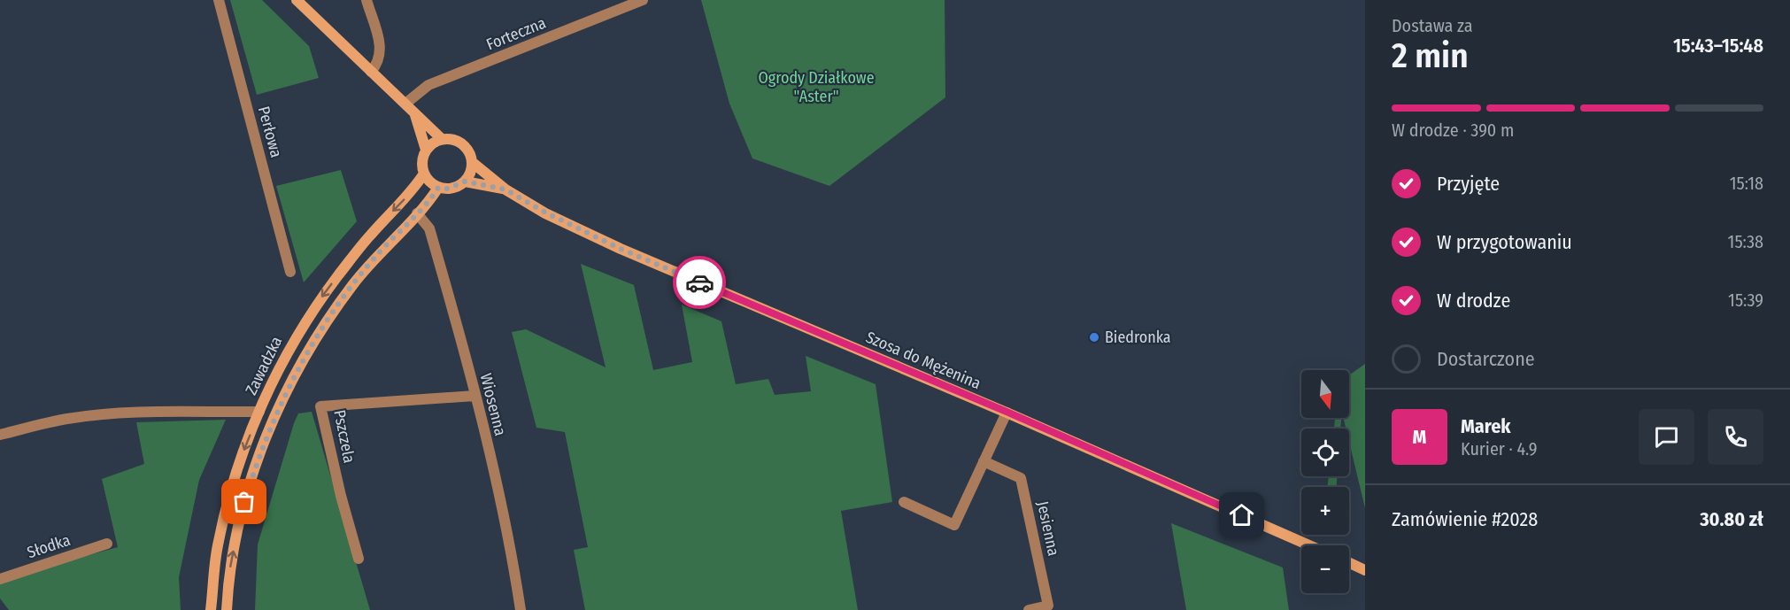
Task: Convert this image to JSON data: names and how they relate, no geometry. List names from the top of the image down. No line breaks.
{"streets":{"main road":["Szosa do Mężenina","Zawadzka"],"street":["Forteczna","Perłowa","Wiosenna","Pszczela","Jesienna","Słodka"]},"crossings":[["Szosa do Mężenina","Zawadzka"],["Zawadzka","Wiosenna"],["Wiosenna","Pszczela"]],"parks":["Ogrody Działkowe \"Aster\""],"places":["Biedronka"],"north":"bottom","page":{"heading":["2 min","Dostawa za","15:43–15:48"],"panel":["Marek","Kurier · 4.9","Zamówienie #2028","30.80 zł"],"bar":"W drodze · 390 m","list":[["Przyjęte","15:18"],["W przygotowaniu","15:38"],["W drodze","15:39"],"Dostarczone"],"map_buttons":["+","−"],"round":"M"}}
